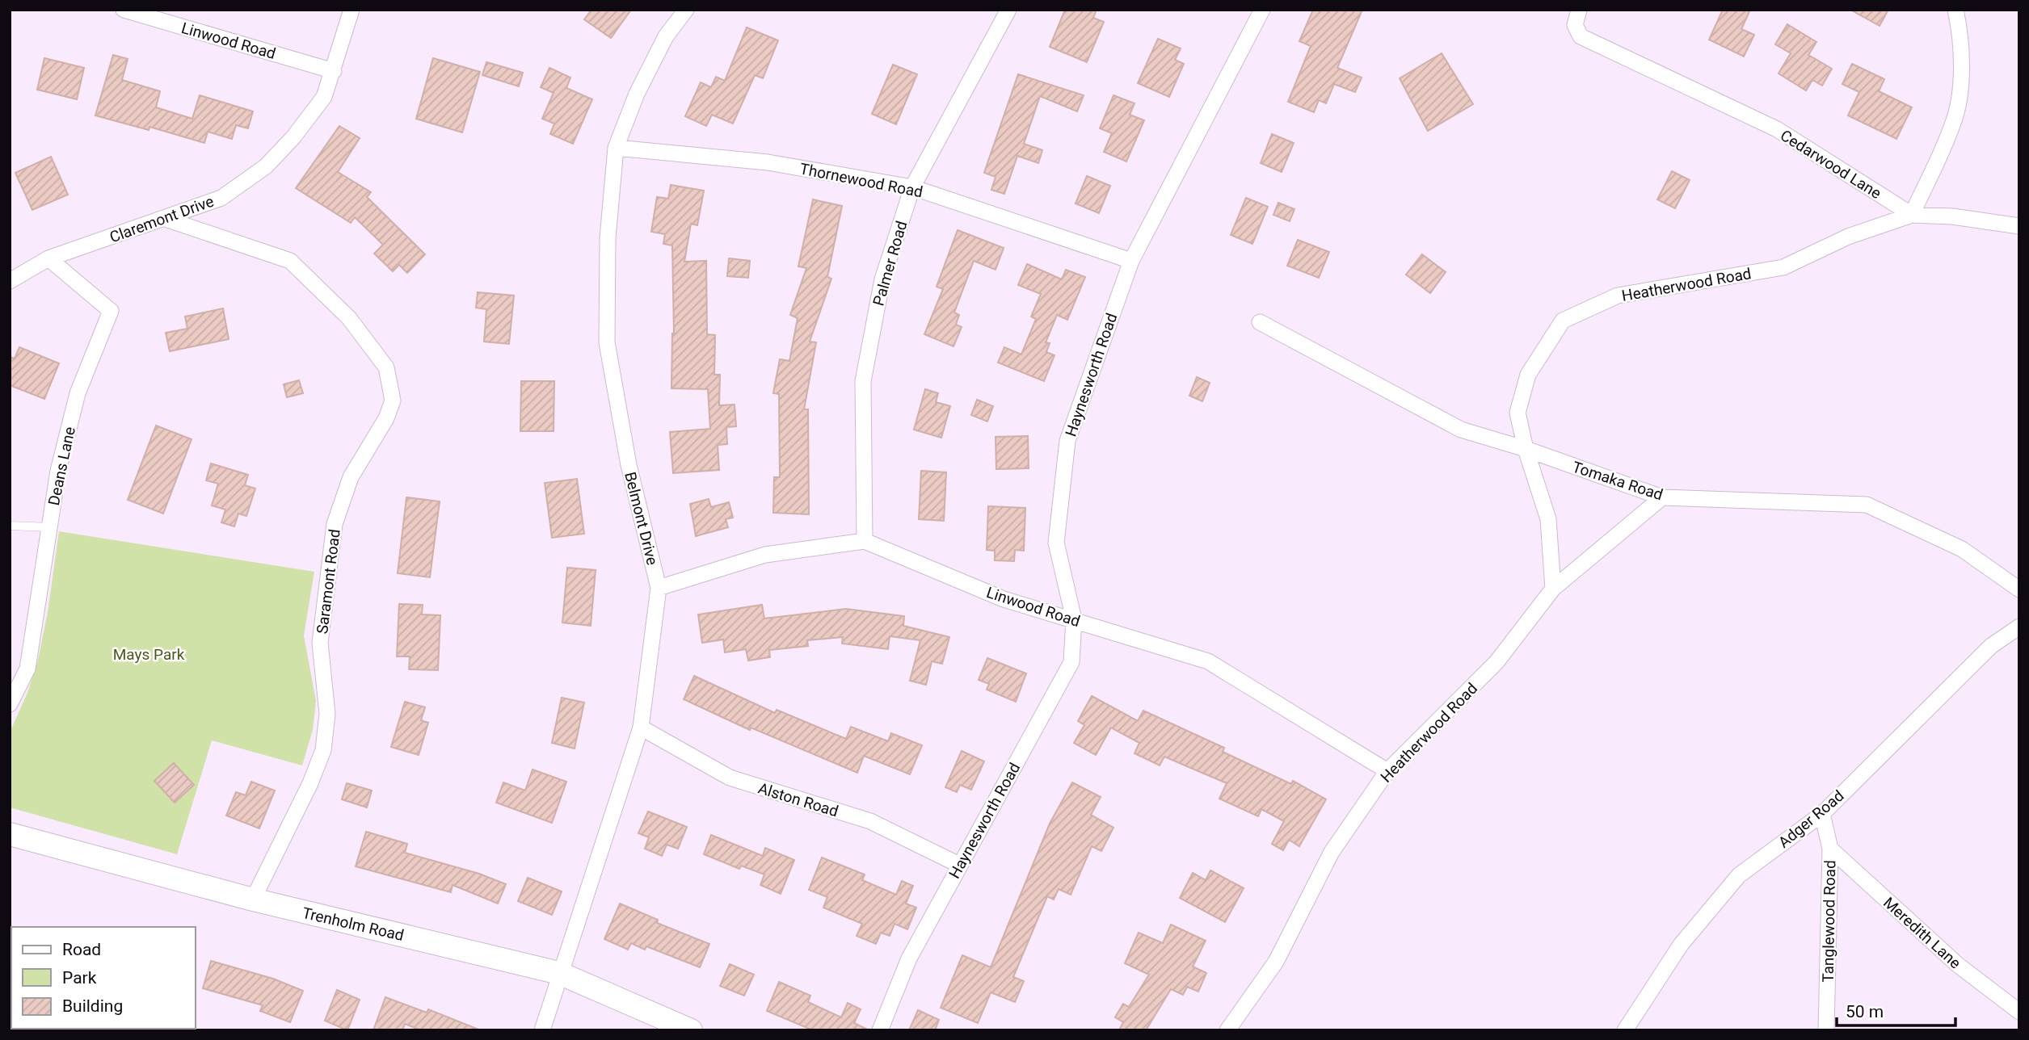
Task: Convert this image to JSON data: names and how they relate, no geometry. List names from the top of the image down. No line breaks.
{"streets":{"main road":["Trenholm Road"],"street":["Linwood Road","Cedarwood Lane","Thornewood Road","Claremont Drive","Palmer Road","Heatherwood Road","Haynesworth Road","Deans Lane","Tomaka Road","Belmont Drive","Saramont Road","Alston Road","Adger Road","Tanglewood Road","Meredith Lane"]},"crossings":[["Linwood Road","Claremont Drive"],["Linwood Road","Palmer Road"],["Linwood Road","Heatherwood Road"],["Linwood Road","Haynesworth Road"],["Cedarwood Lane","Heatherwood Road"],["Thornewood Road","Palmer Road"],["Thornewood Road","Haynesworth Road"],["Thornewood Road","Belmont Drive"],["Claremont Drive","Deans Lane"],["Claremont Drive","Saramont Road"],["Heatherwood Road","Tomaka Road"],["Haynesworth Road","Alston Road"],["Belmont Drive","Alston Road"],["Belmont Drive","Trenholm Road"],["Saramont Road","Trenholm Road"],["Adger Road","Tanglewood Road"],["Tanglewood Road","Meredith Lane"]],"parks":["Mays Park"],"legend":["Road","Park","Building"],"scale_bar":"50 m"}
